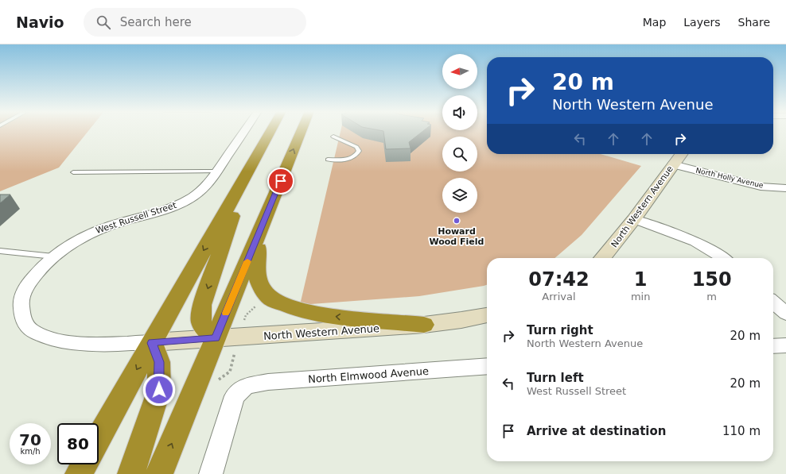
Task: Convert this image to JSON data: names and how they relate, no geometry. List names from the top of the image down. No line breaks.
{"streets":{"street":["North Holly Avenue","North Western Avenue","West Russell Street","North Elmwood Avenue"]},"crossings":[["North Holly Avenue","North Western Avenue"],["North Western Avenue","West Russell Street"]],"places":["Howard Wood Field"],"north":"left","page":{"header":"Navio","search":"Search here","nav":["Map","Layers","Share"],"turn":["20 m","North Western Avenue"],"eta":["07:42","Arrival","1","min","150","m"],"list":[{"name":"Turn right","note":"North Western Avenue","value":"20 m"},{"name":"Turn left","note":"West Russell Street","value":"20 m"},{"name":"Arrive at destination","value":"110 m"}],"speed":"70 km/h","limit":"80"}}
